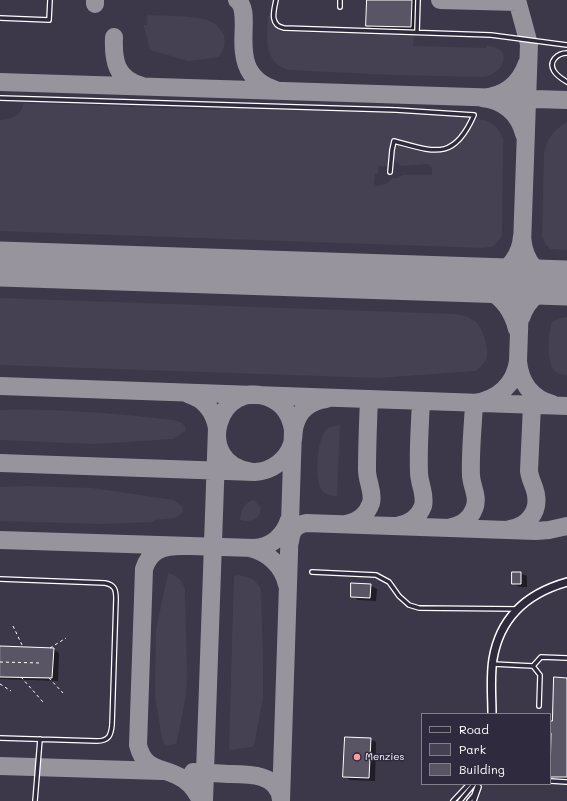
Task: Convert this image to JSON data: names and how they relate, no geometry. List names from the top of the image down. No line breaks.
{"places":["Menzies"],"legend":["Road","Park","Building"]}
